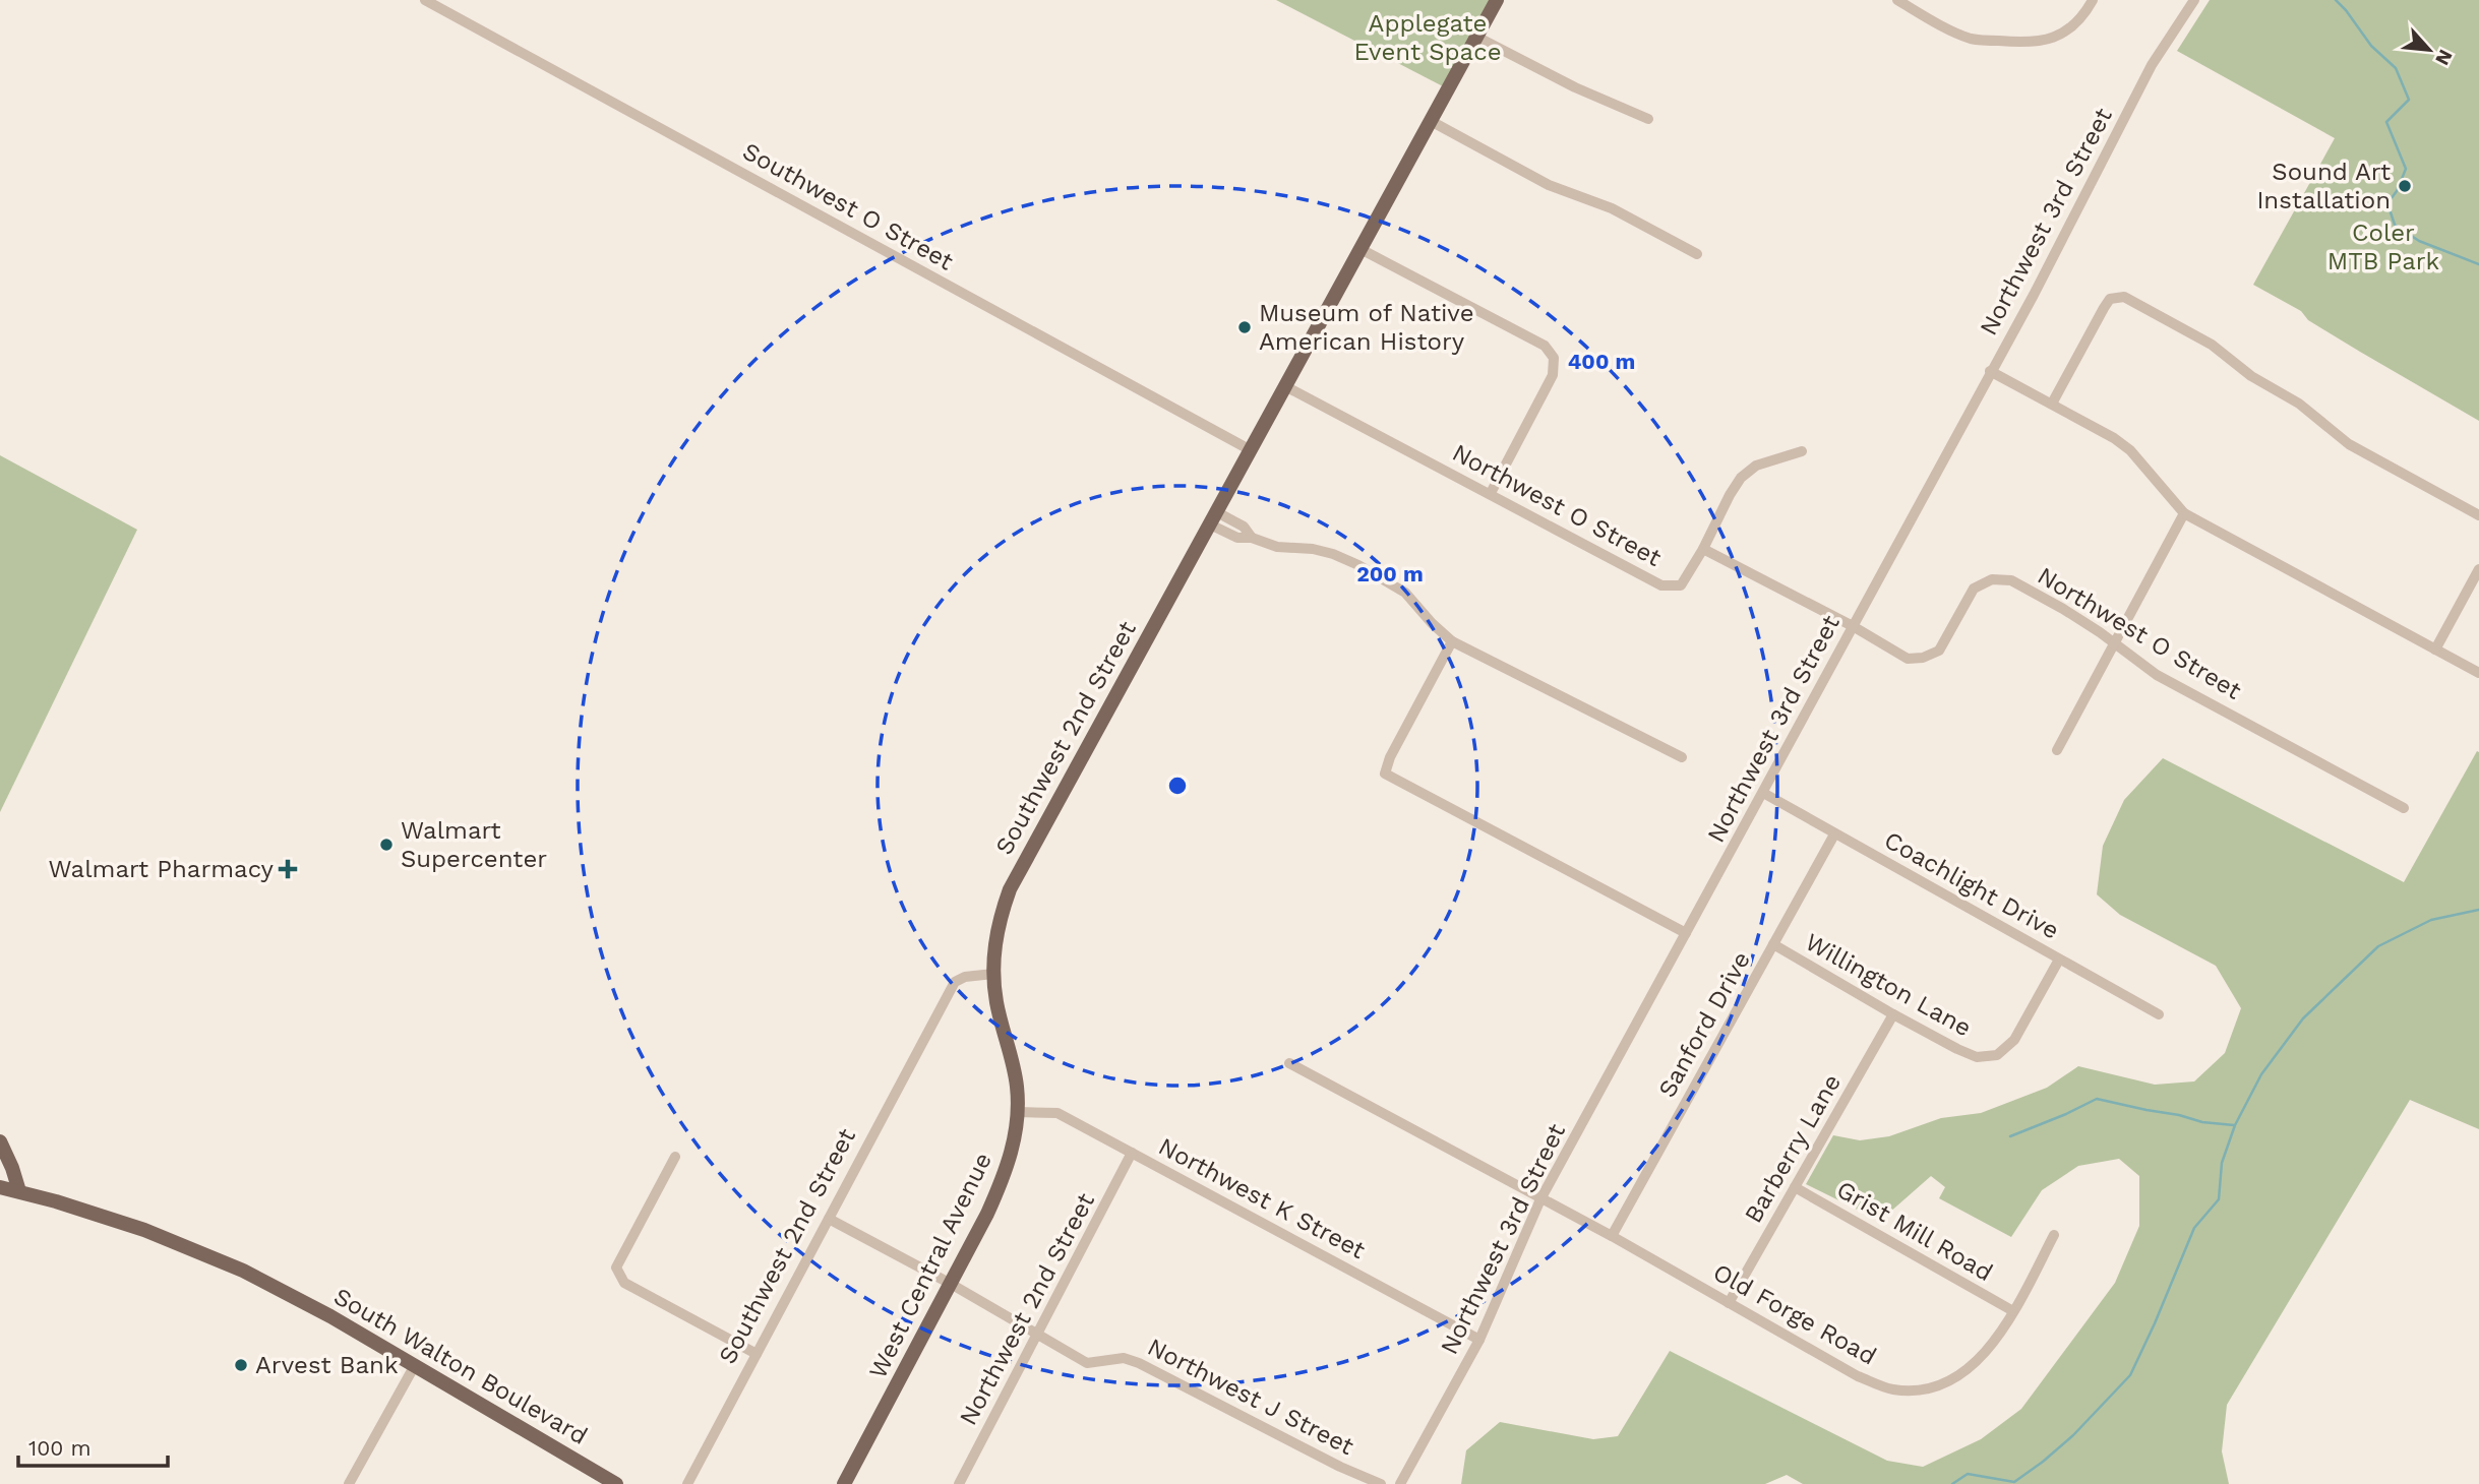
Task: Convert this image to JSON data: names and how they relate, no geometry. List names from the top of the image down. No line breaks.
{"streets":{"main road":["Southwest 2nd Street","West Central Avenue","South Walton Boulevard"],"street":["Southwest O Street","Northwest 3rd Street","Northwest O Street","Coachlight Drive","Willington Lane","Sanford Drive","Barberry Lane","Northwest K Street","Grist Mill Road","Northwest 2nd Street","Old Forge Road","Northwest J Street"]},"crossings":[["Southwest O Street","Southwest 2nd Street"],["Northwest 3rd Street","Northwest O Street"],["Northwest 3rd Street","Coachlight Drive"],["Northwest 3rd Street","Northwest K Street"],["Northwest 3rd Street","Old Forge Road"],["Northwest O Street","Southwest 2nd Street"],["Southwest 2nd Street","West Central Avenue"],["Southwest 2nd Street","Northwest J Street"],["Coachlight Drive","Willington Lane"],["Coachlight Drive","Sanford Drive"],["Willington Lane","Sanford Drive"],["Willington Lane","Barberry Lane"],["Sanford Drive","Old Forge Road"],["Barberry Lane","Grist Mill Road"],["Barberry Lane","Old Forge Road"],["Northwest K Street","West Central Avenue"],["Northwest K Street","Northwest 2nd Street"],["Grist Mill Road","Old Forge Road"],["West Central Avenue","Northwest J Street"],["Northwest 2nd Street","Northwest J Street"]],"parks":["Applegate Event Space","Coler MTB Park"],"places":{"other":["Sound Art Installation","Museum of Native American History","Walmart Supercenter","Arvest Bank"],"health":["Walmart Pharmacy"]},"scale_bar":"100 m","north":"bottom right","rings":["400 m","200 m"]}
